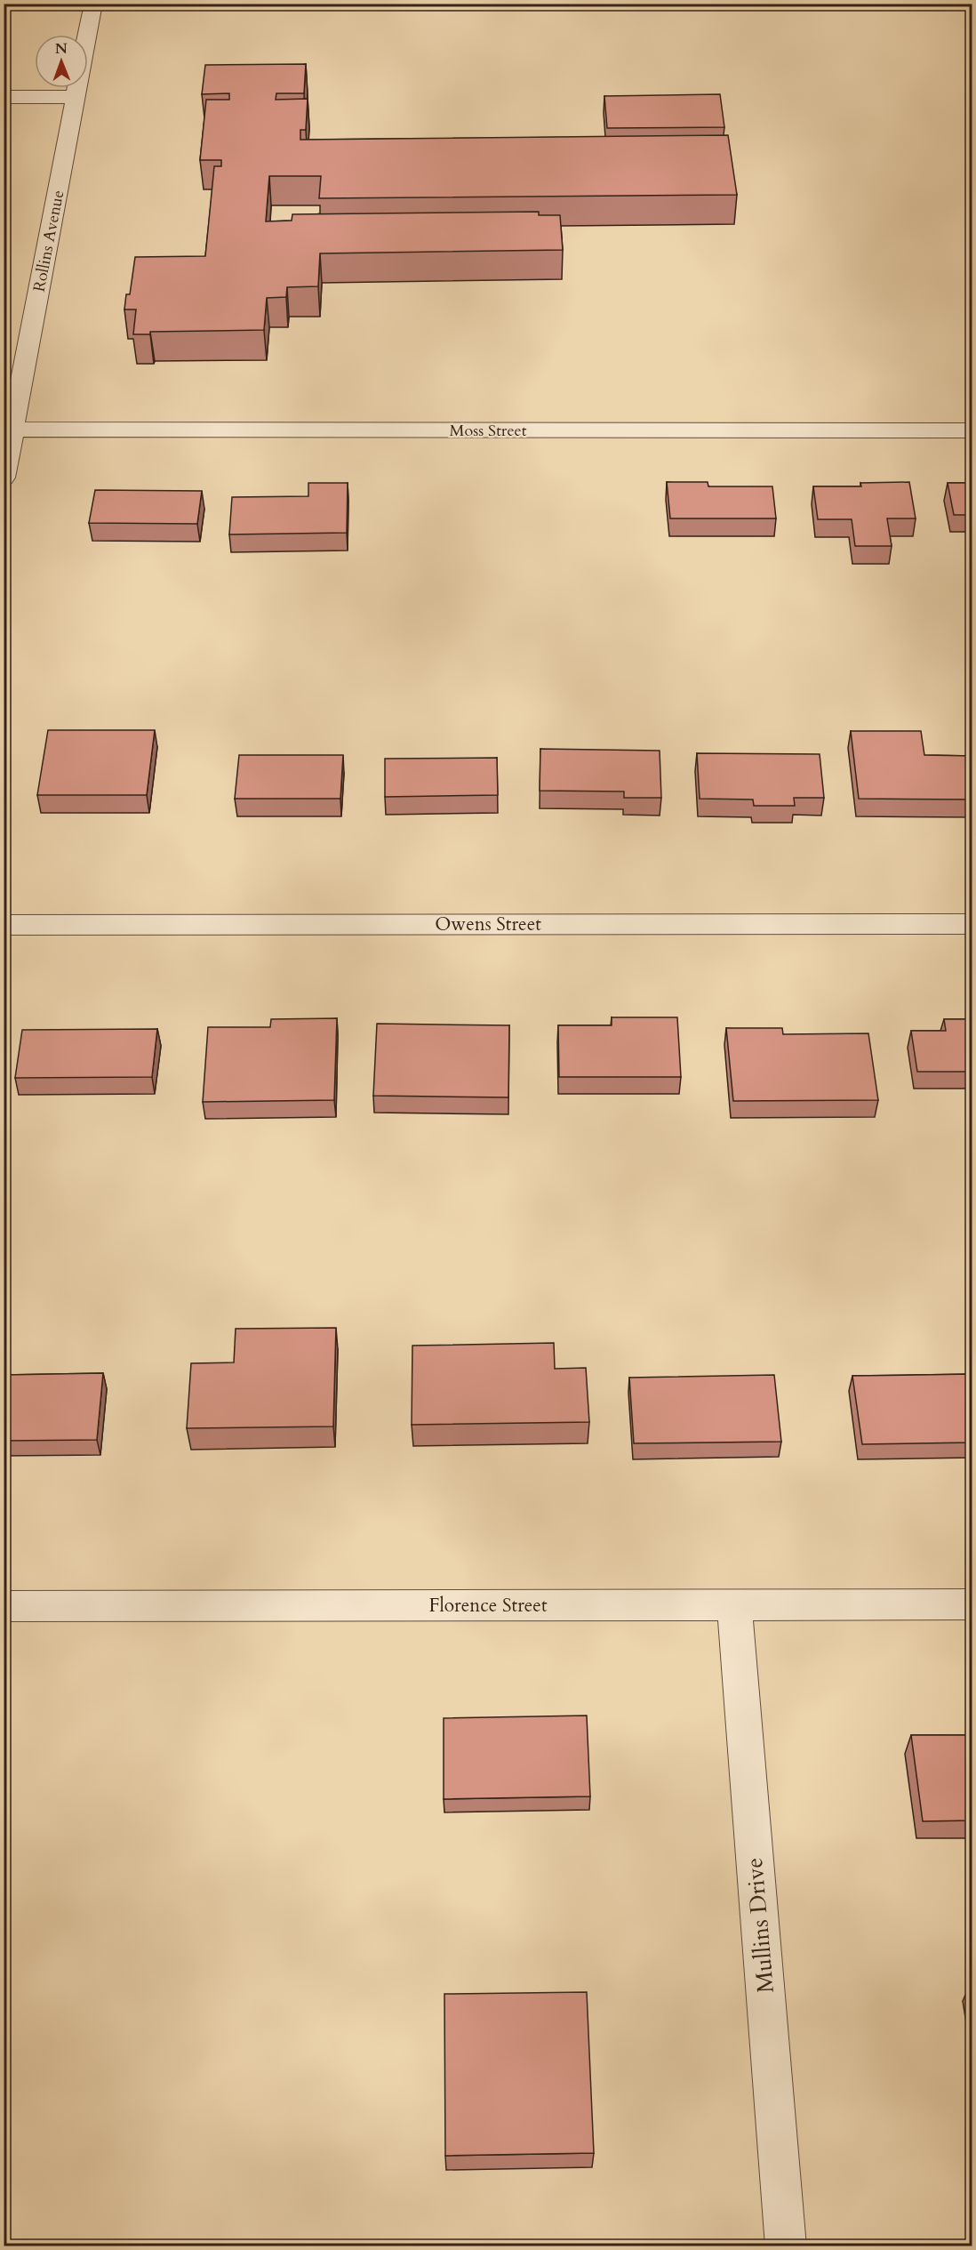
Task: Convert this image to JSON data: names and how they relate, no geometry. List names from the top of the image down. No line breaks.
{"streets":{"street":["Rollins Avenue","Moss Street","Owens Street","Florence Street","Mullins Drive"]},"crossings":[["Rollins Avenue","Moss Street"],["Florence Street","Mullins Drive"]],"north":"top"}
